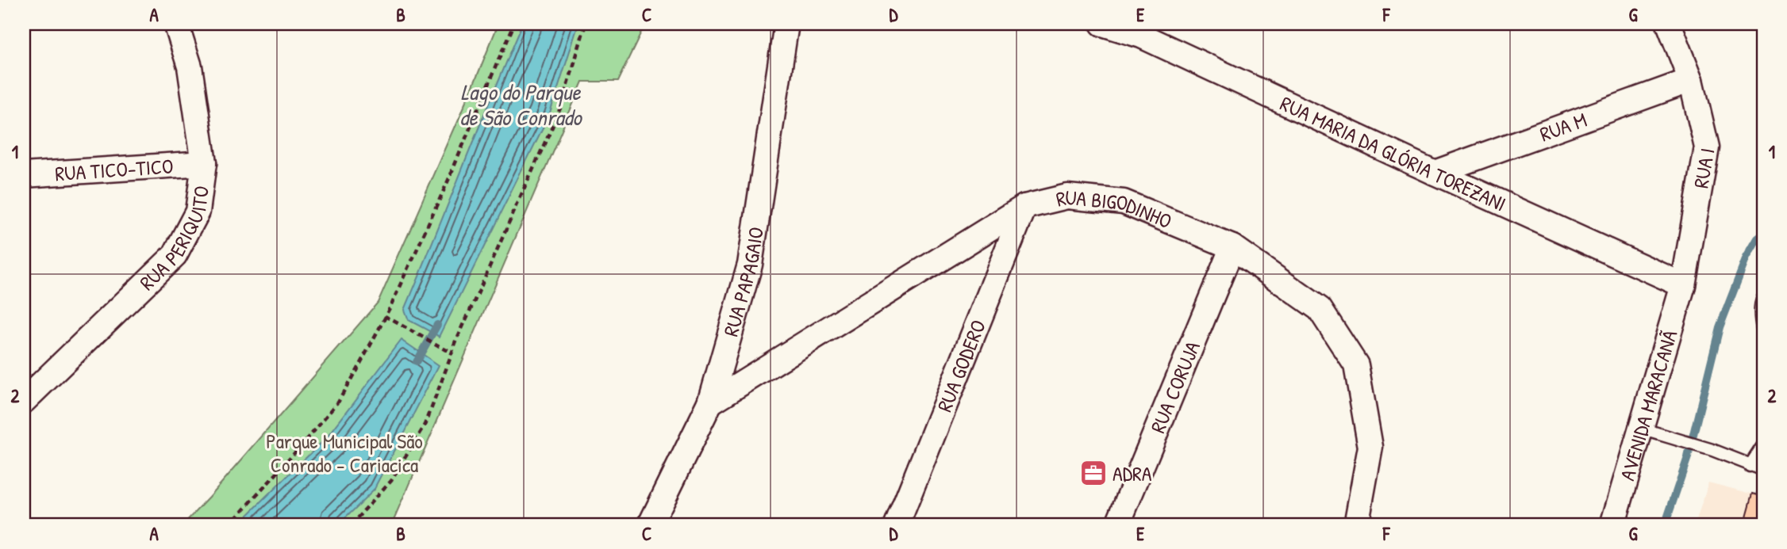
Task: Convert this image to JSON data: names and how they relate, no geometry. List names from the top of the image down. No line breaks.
{"streets":{"street":["RUA M","RUA MARIA DA GLÓRIA TOREZANI","RUA TICO-TICO","RUA I","RUA BIGODINHO","RUA PERIQUITO","RUA PAPAGAIO","RUA GODERO","RUA CORUJA","AVENIDA MARACANÃ"]},"crossings":[["RUA M","RUA MARIA DA GLÓRIA TOREZANI"],["RUA M","RUA I"],["RUA MARIA DA GLÓRIA TOREZANI","RUA I"],["RUA MARIA DA GLÓRIA TOREZANI","AVENIDA MARACANÃ"],["RUA TICO-TICO","RUA PERIQUITO"],["RUA I","AVENIDA MARACANÃ"],["RUA BIGODINHO","RUA PAPAGAIO"],["RUA BIGODINHO","RUA GODERO"],["RUA BIGODINHO","RUA CORUJA"]],"water":["Lago do Parque de São Conrado"],"parks":["Parque Municipal São Conrado - Cariacica"],"places":{"office":["ADRA"]},"grid":{"columns":["A","B","C","D","E","F","G"],"rows":["1","2"]}}
